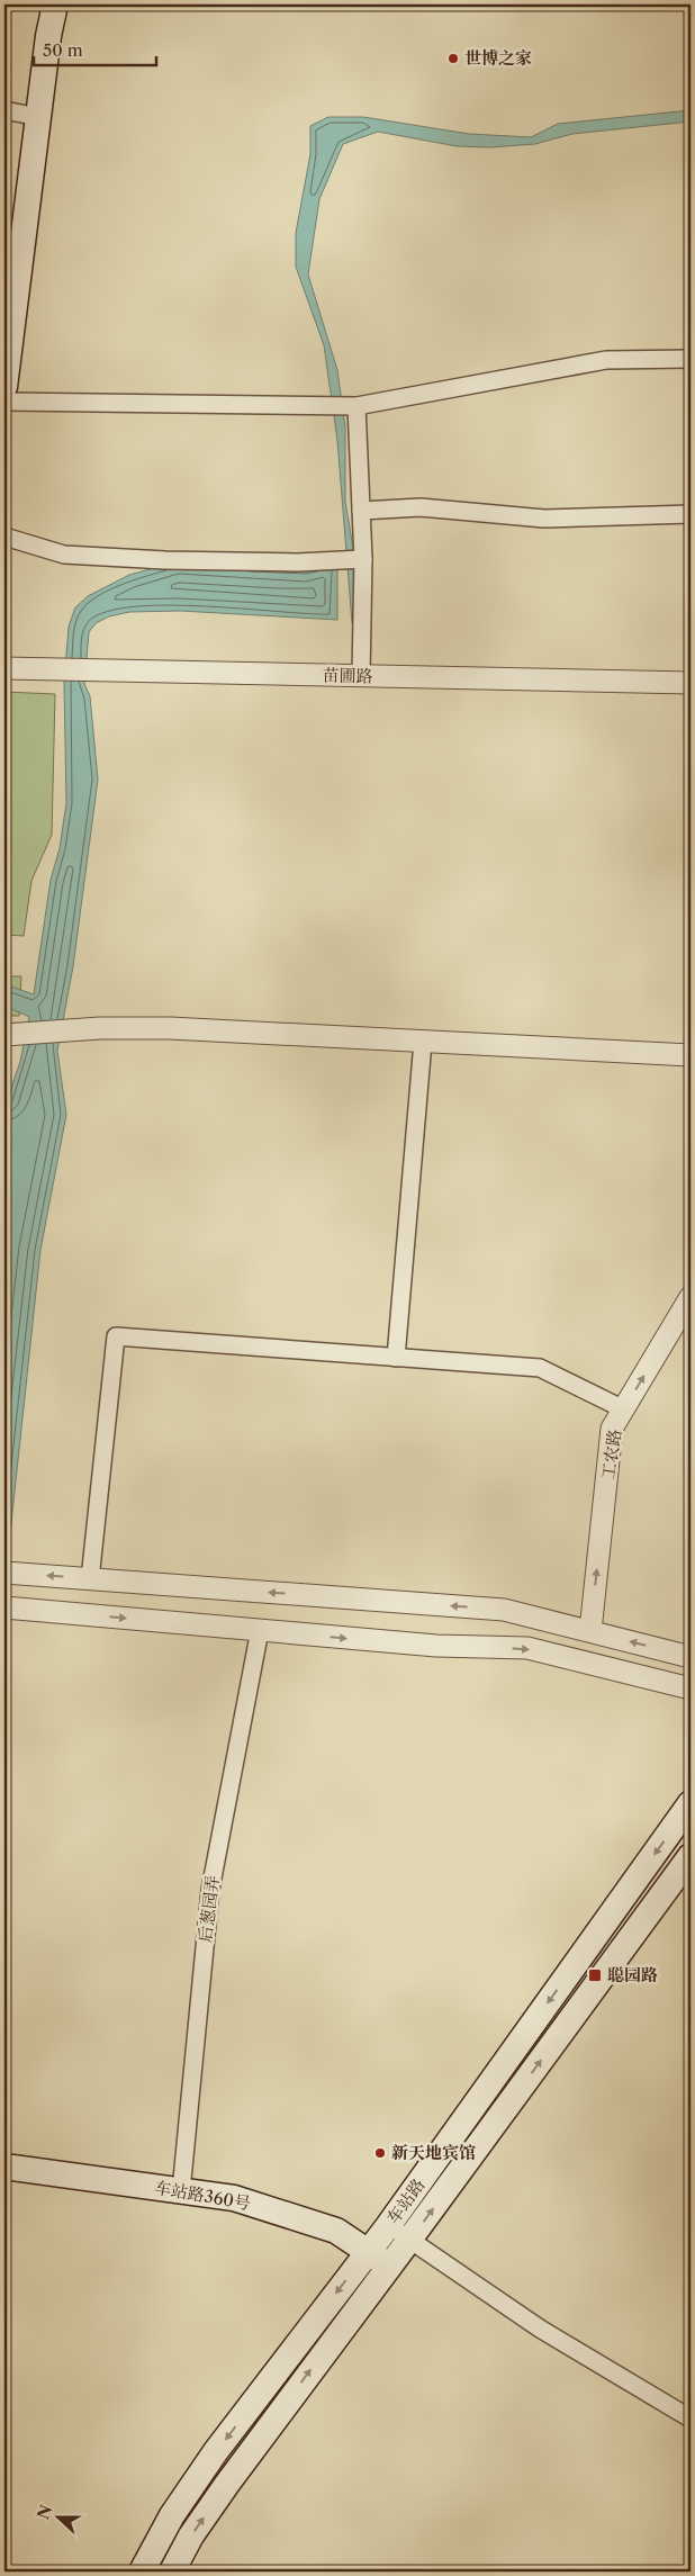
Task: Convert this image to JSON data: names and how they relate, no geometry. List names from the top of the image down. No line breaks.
{"streets":{"main road":["车站路360号","车站路"],"street":["苗圃路","工农路","后葱园弄"]},"crossings":[["后葱园弄","车站路360号"],["车站路360号","车站路"]],"one_way":["工农路"],"places":{"other":["世博之家","新天地宾馆"],"transit":["聪园路"]},"scale_bar":"50 m","north":"left"}
